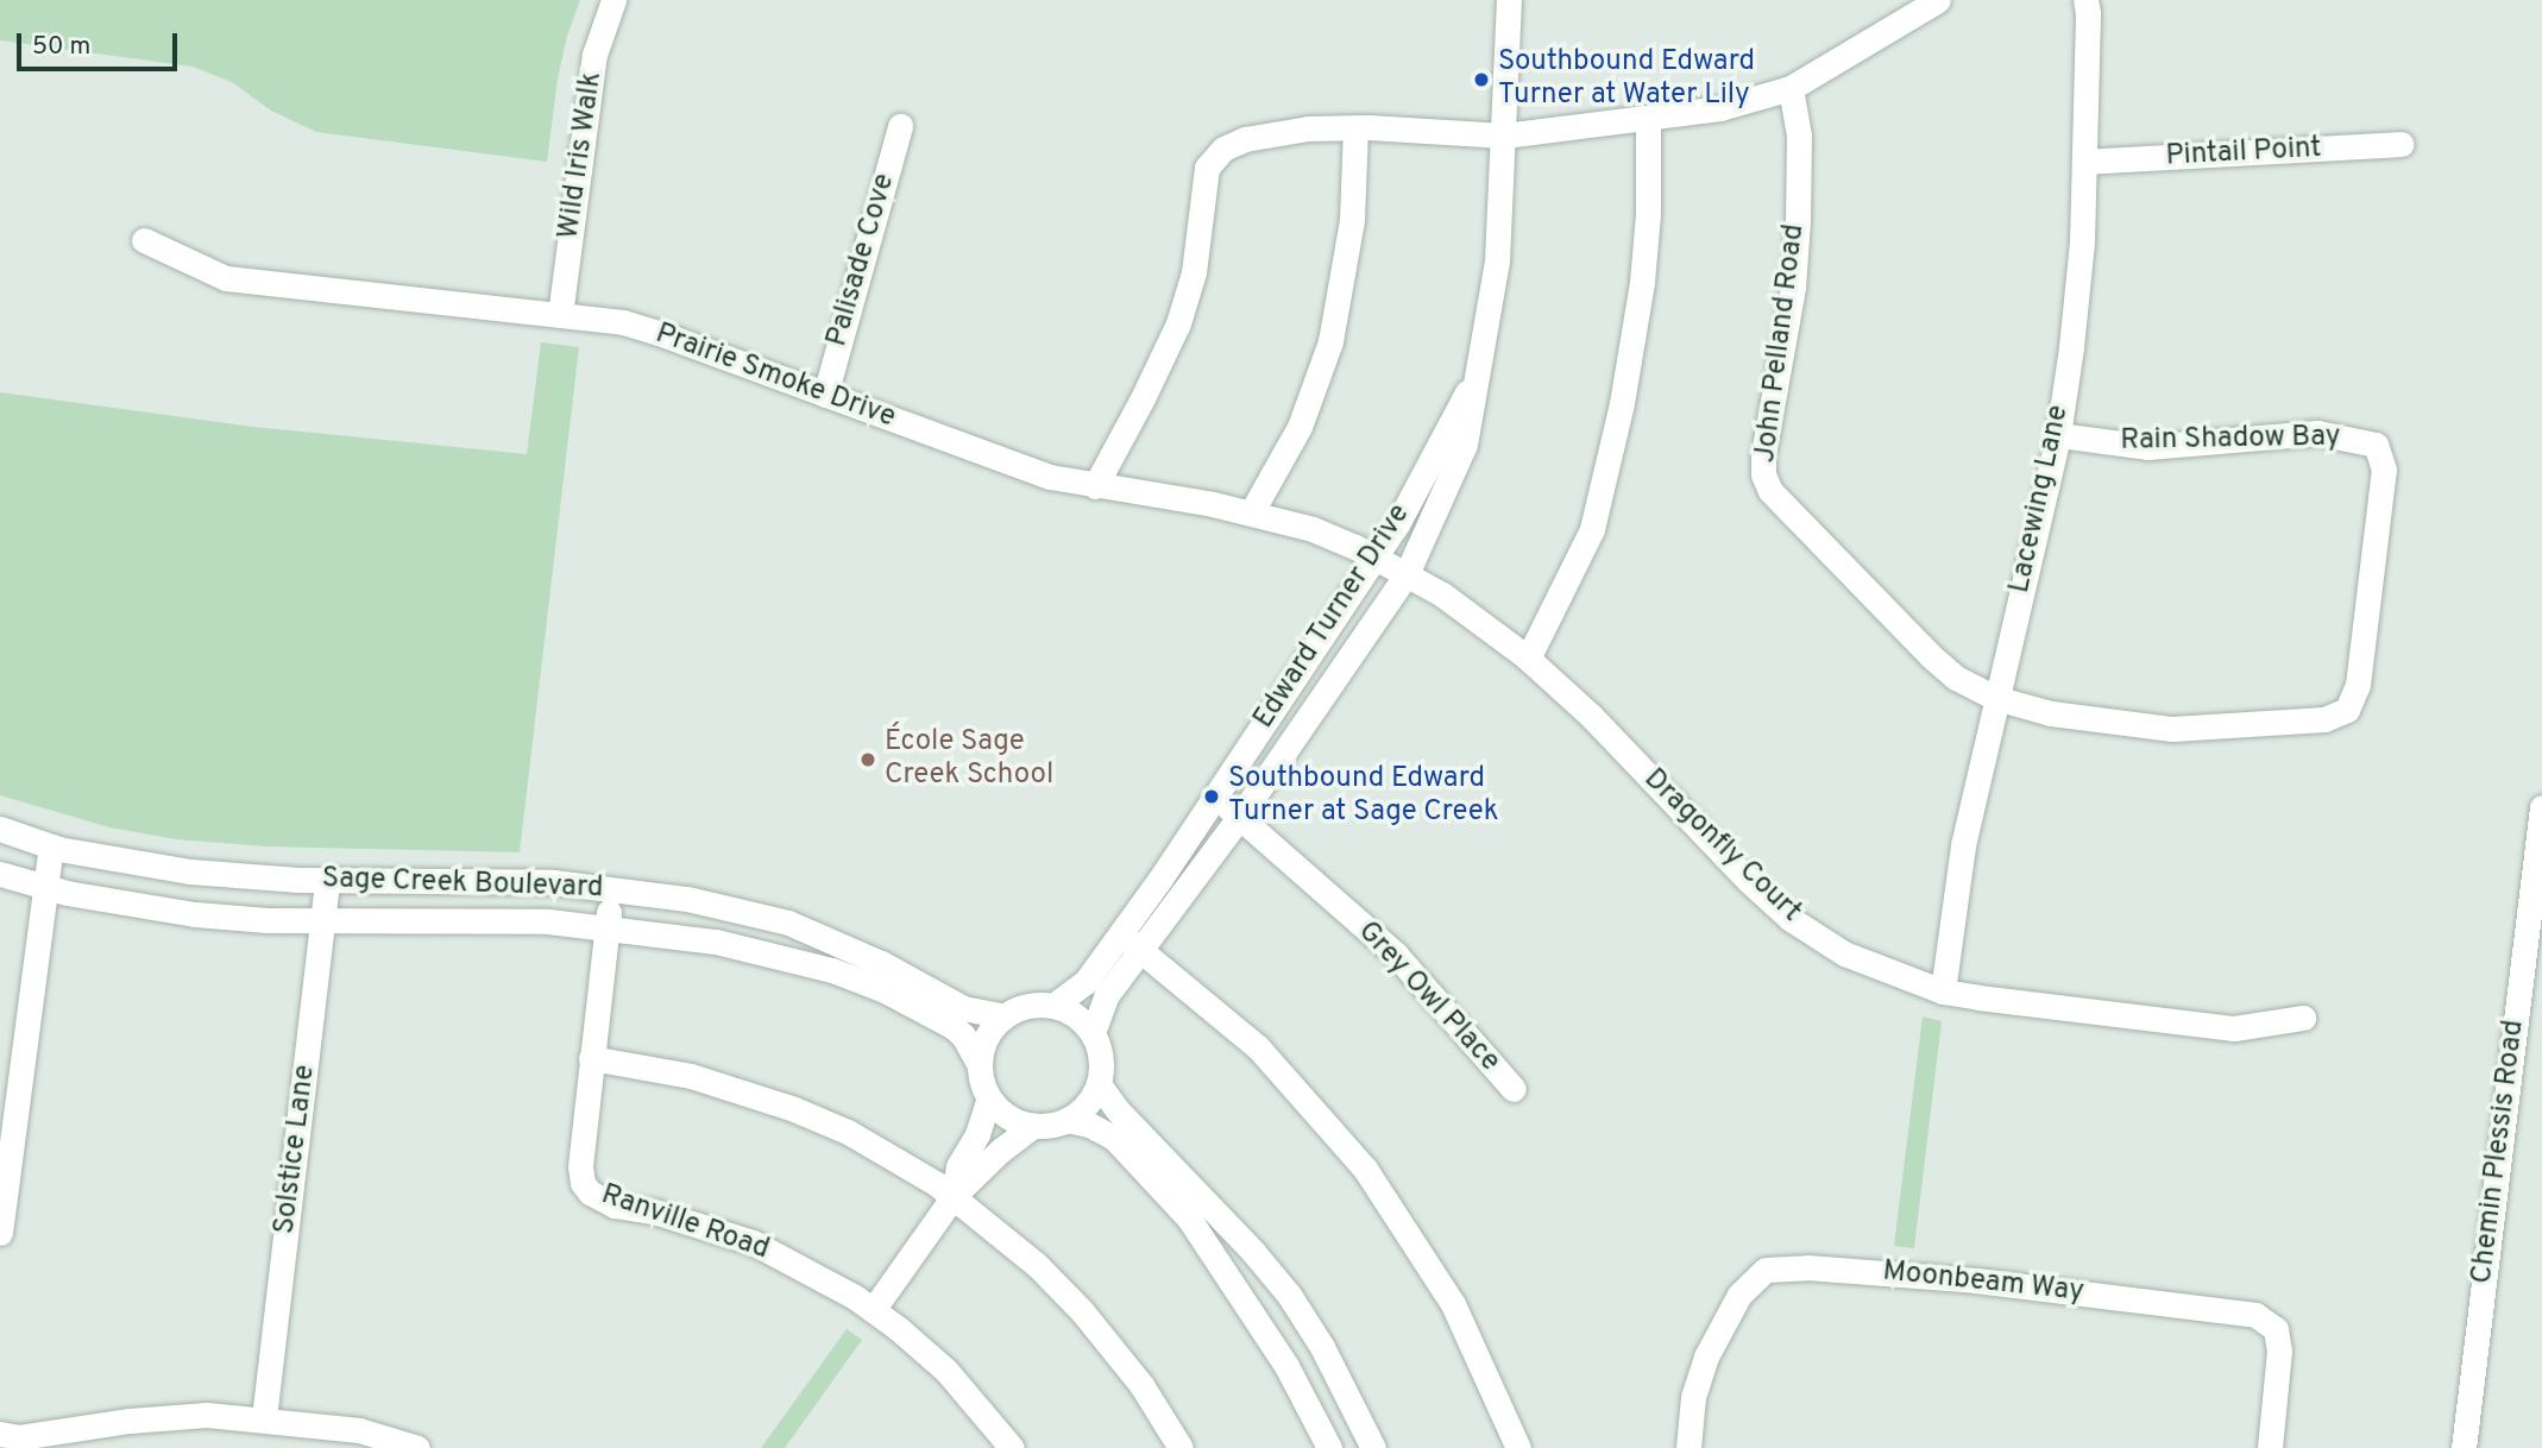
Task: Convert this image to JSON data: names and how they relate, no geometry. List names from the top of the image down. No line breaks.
{"streets":{"street":["Pintail Point","Wild Iris Walk","Palisade Cove","John Pelland Road","Prairie Smoke Drive","Rain Shadow Bay","Lacewing Lane","Edward Turner Drive","Dragonfly Court","Sage Creek Boulevard","Grey Owl Place","Solstice Lane","Chemin Plessis Road","Ranville Road","Moonbeam Way"]},"crossings":[["Pintail Point","Lacewing Lane"],["Wild Iris Walk","Prairie Smoke Drive"],["Palisade Cove","Prairie Smoke Drive"],["John Pelland Road","Rain Shadow Bay"],["John Pelland Road","Lacewing Lane"],["Prairie Smoke Drive","Edward Turner Drive"],["Prairie Smoke Drive","Dragonfly Court"],["Rain Shadow Bay","Lacewing Lane"],["Lacewing Lane","Dragonfly Court"],["Edward Turner Drive","Dragonfly Court"],["Edward Turner Drive","Sage Creek Boulevard"],["Edward Turner Drive","Grey Owl Place"],["Sage Creek Boulevard","Solstice Lane"],["Sage Creek Boulevard","Ranville Road"]],"places":["Southbound Edward Turner at Water Lily","École Sage Creek School","Southbound Edward Turner at Sage Creek"],"scale_bar":"50 m"}
